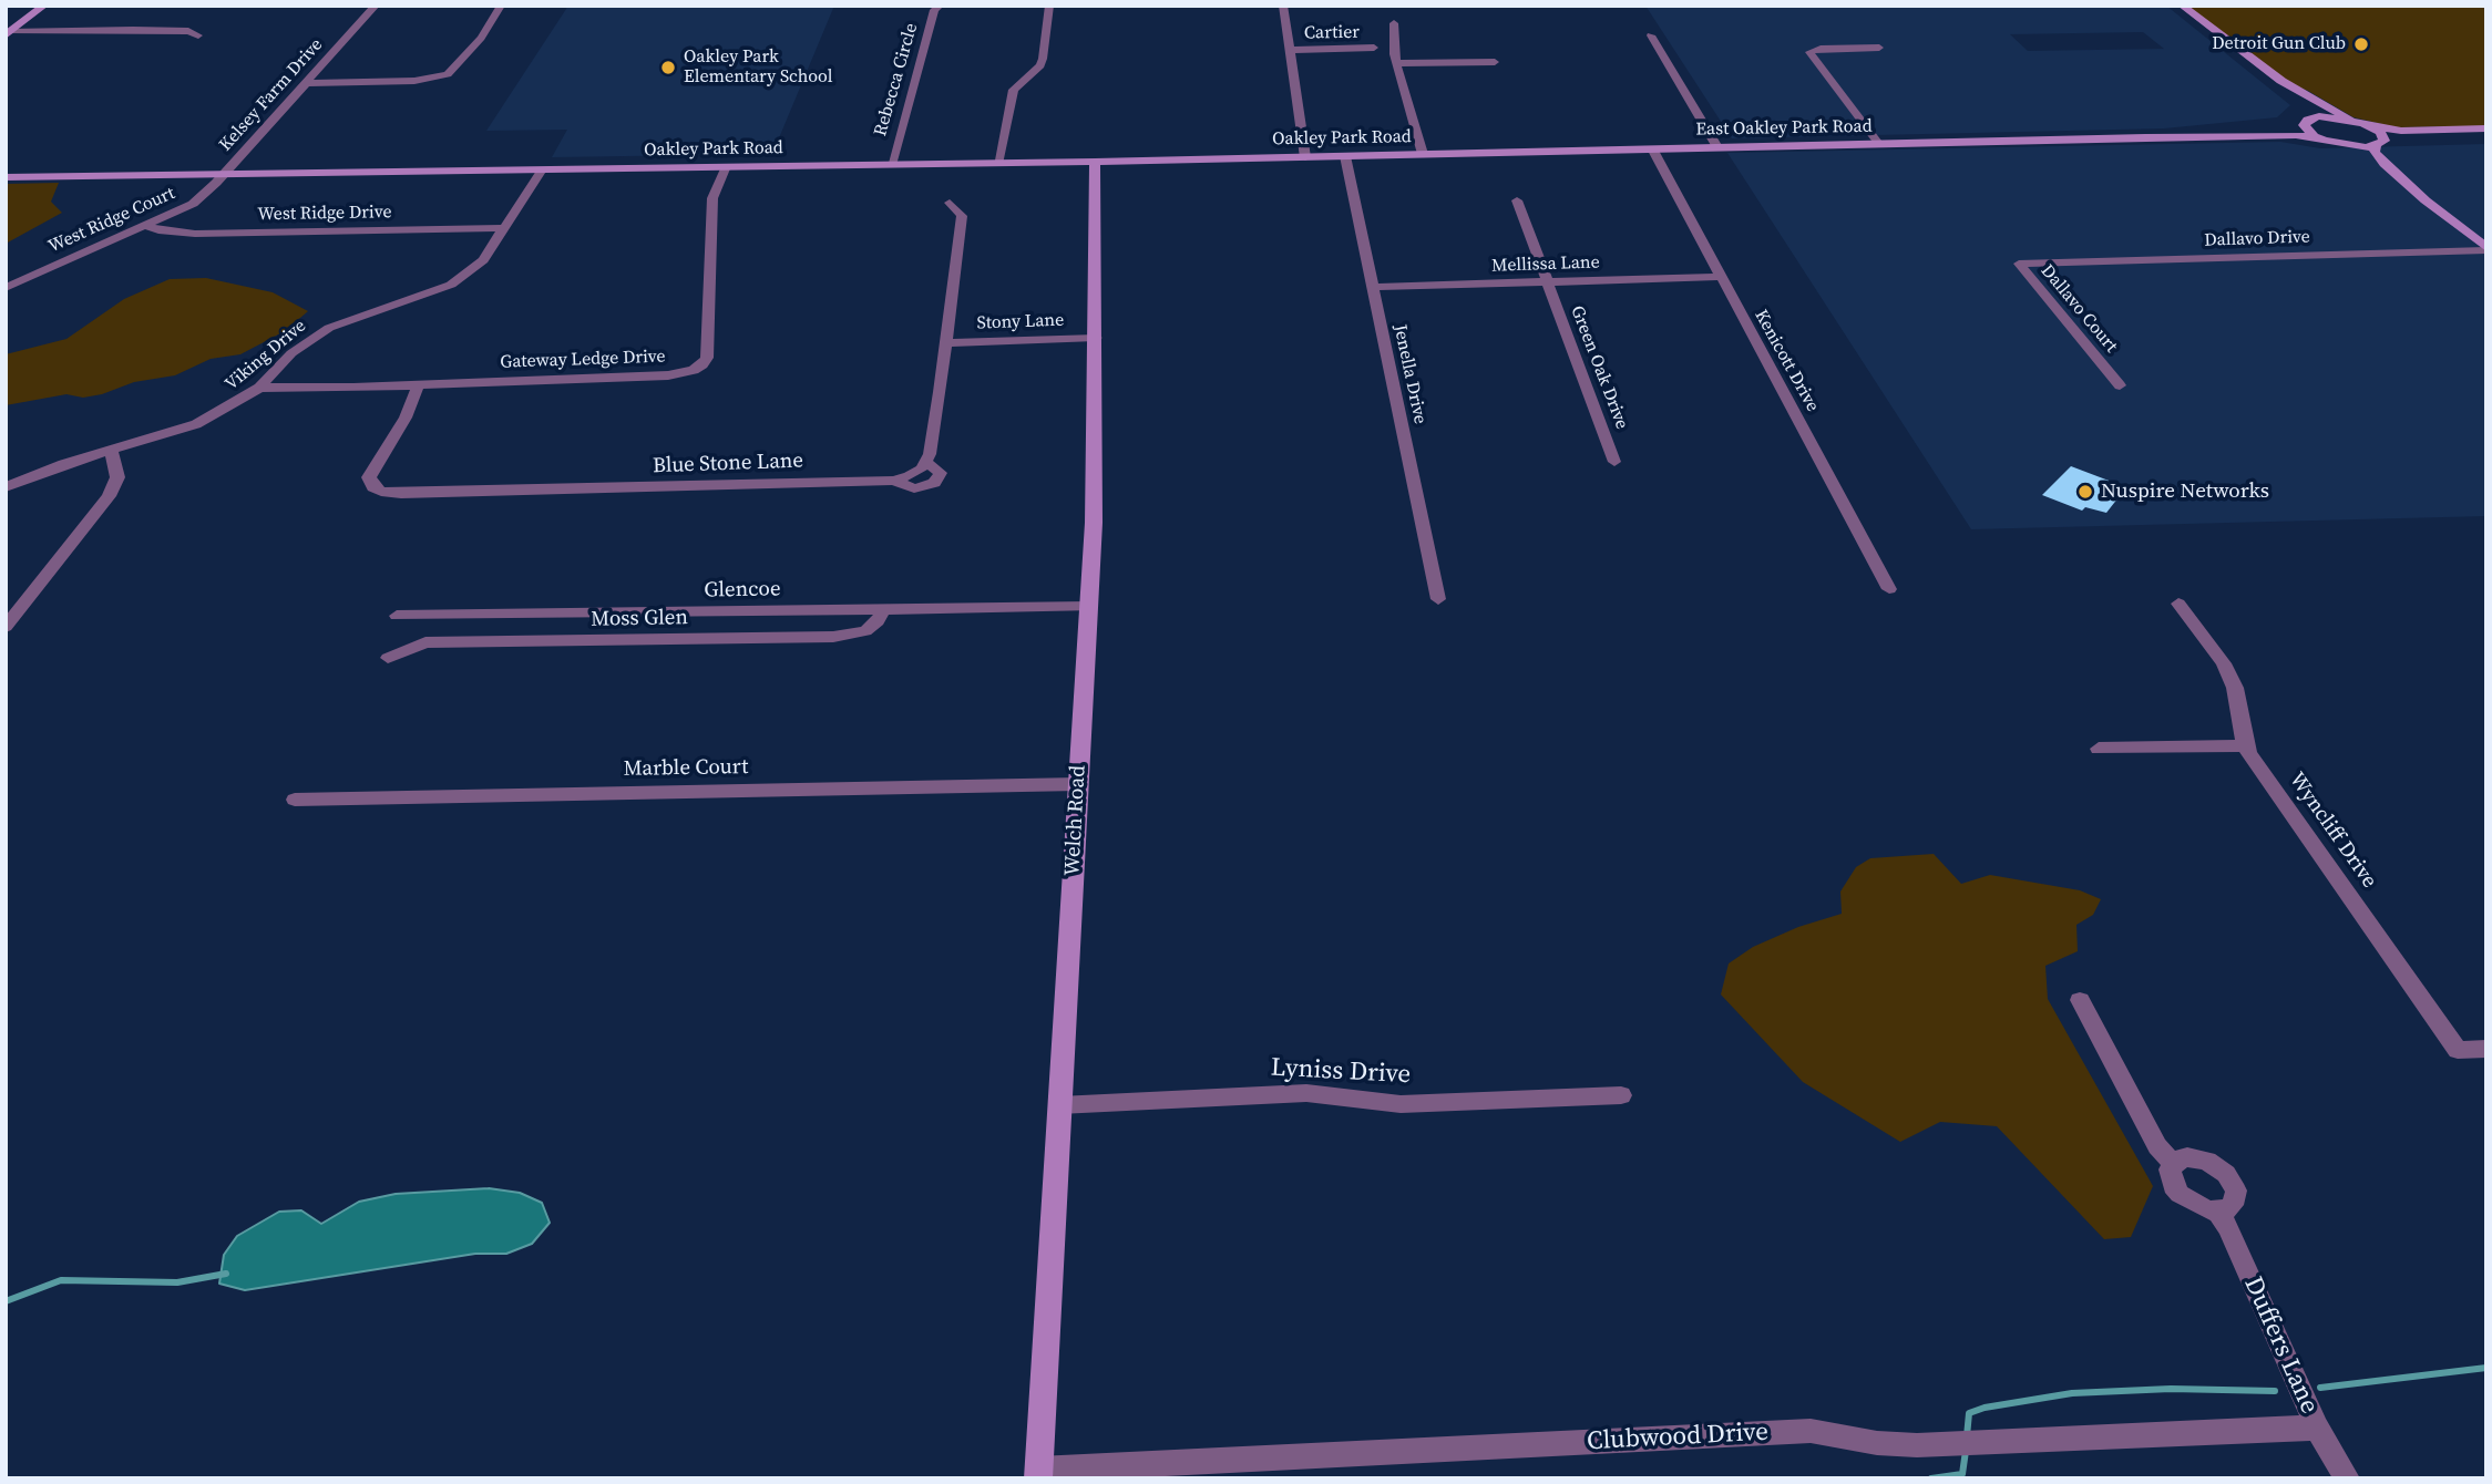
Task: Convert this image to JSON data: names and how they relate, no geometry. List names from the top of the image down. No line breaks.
{"streets":{"street":["Cartier","Rebecca Circle","Kelsey Farm Drive","East Oakley Park Road","Oakley Park Road","West Ridge Drive","West Ridge Court","Dallavo Drive","Mellissa Lane","Dallavo Court","Stony Lane","Viking Drive","Gateway Ledge Drive","Kenicott Drive","Green Oak Drive","Jenella Drive","Blue Stone Lane","Glencoe","Moss Glen","Marble Court","Welch Road","Wyncliff Drive","Lyniss Drive","Duffers Lane","Clubwood Drive"]},"crossings":[["Rebecca Circle","Oakley Park Road"],["Kelsey Farm Drive","Oakley Park Road"],["Kelsey Farm Drive","West Ridge Court"],["East Oakley Park Road","Oakley Park Road"],["East Oakley Park Road","Kenicott Drive"],["Oakley Park Road","West Ridge Court"],["Oakley Park Road","Viking Drive"],["Oakley Park Road","Gateway Ledge Drive"],["Oakley Park Road","Jenella Drive"],["Oakley Park Road","Welch Road"],["West Ridge Drive","West Ridge Court"],["West Ridge Drive","Viking Drive"],["Dallavo Drive","Dallavo Court"],["Mellissa Lane","Kenicott Drive"],["Mellissa Lane","Green Oak Drive"],["Mellissa Lane","Jenella Drive"],["Stony Lane","Blue Stone Lane"],["Stony Lane","Welch Road"],["Viking Drive","Gateway Ledge Drive"],["Gateway Ledge Drive","Blue Stone Lane"],["Glencoe","Moss Glen"],["Glencoe","Welch Road"],["Marble Court","Welch Road"],["Welch Road","Lyniss Drive"],["Welch Road","Clubwood Drive"],["Duffers Lane","Clubwood Drive"]],"places":["Detroit Gun Club","Oakley Park Elementary School","Nuspire Networks"]}
